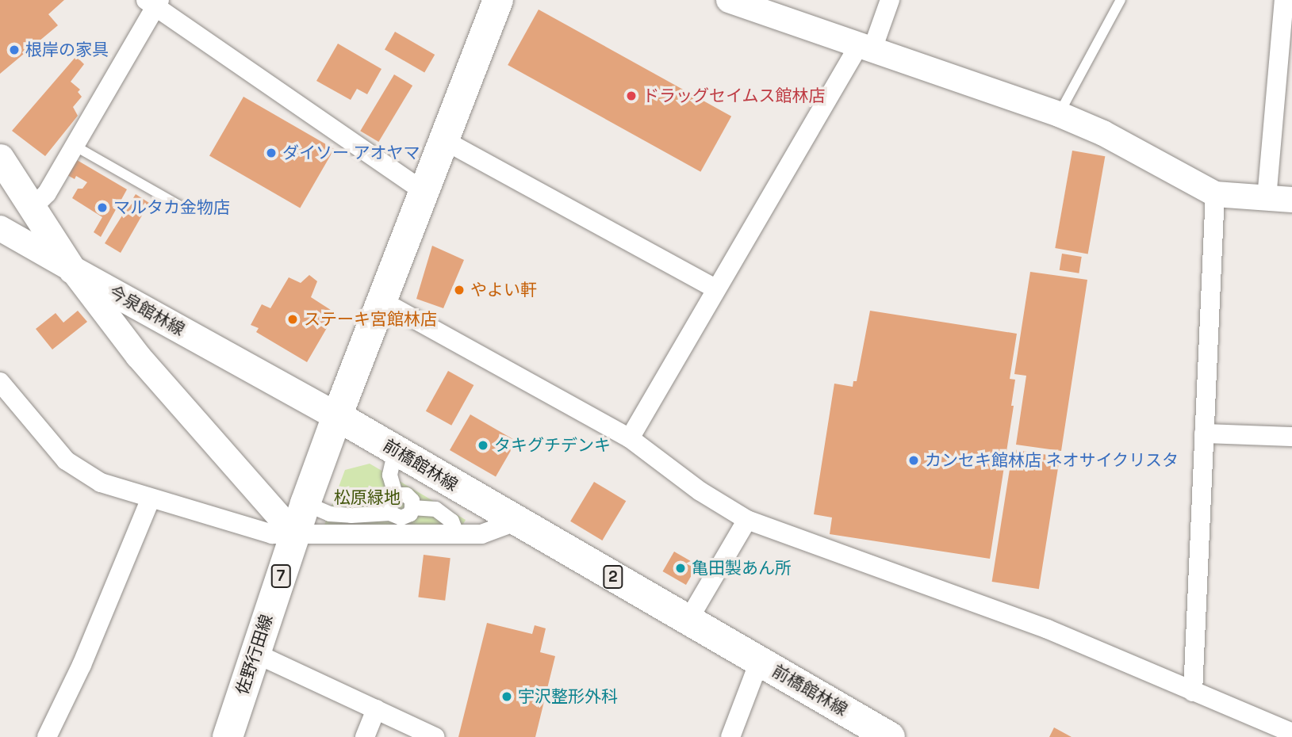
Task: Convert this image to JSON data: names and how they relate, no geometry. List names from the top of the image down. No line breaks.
{"streets":{"main road":["今泉館林線","前橋館林線","7","2","佐野行田線"]},"crossings":[["今泉館林線","前橋館林線"],["今泉館林線","佐野行田線"],["前橋館林線","佐野行田線"]],"parks":["松原緑地"],"places":["根岸の家具","ドラッグセイムス館林店","ダイソー アオヤマ","マルタカ金物店","やよい軒","ステーキ宮館林店","タキグチデンキ","カンセキ館林店 ネオサイクリスタ","亀田製あん所","宇沢整形外科"]}
